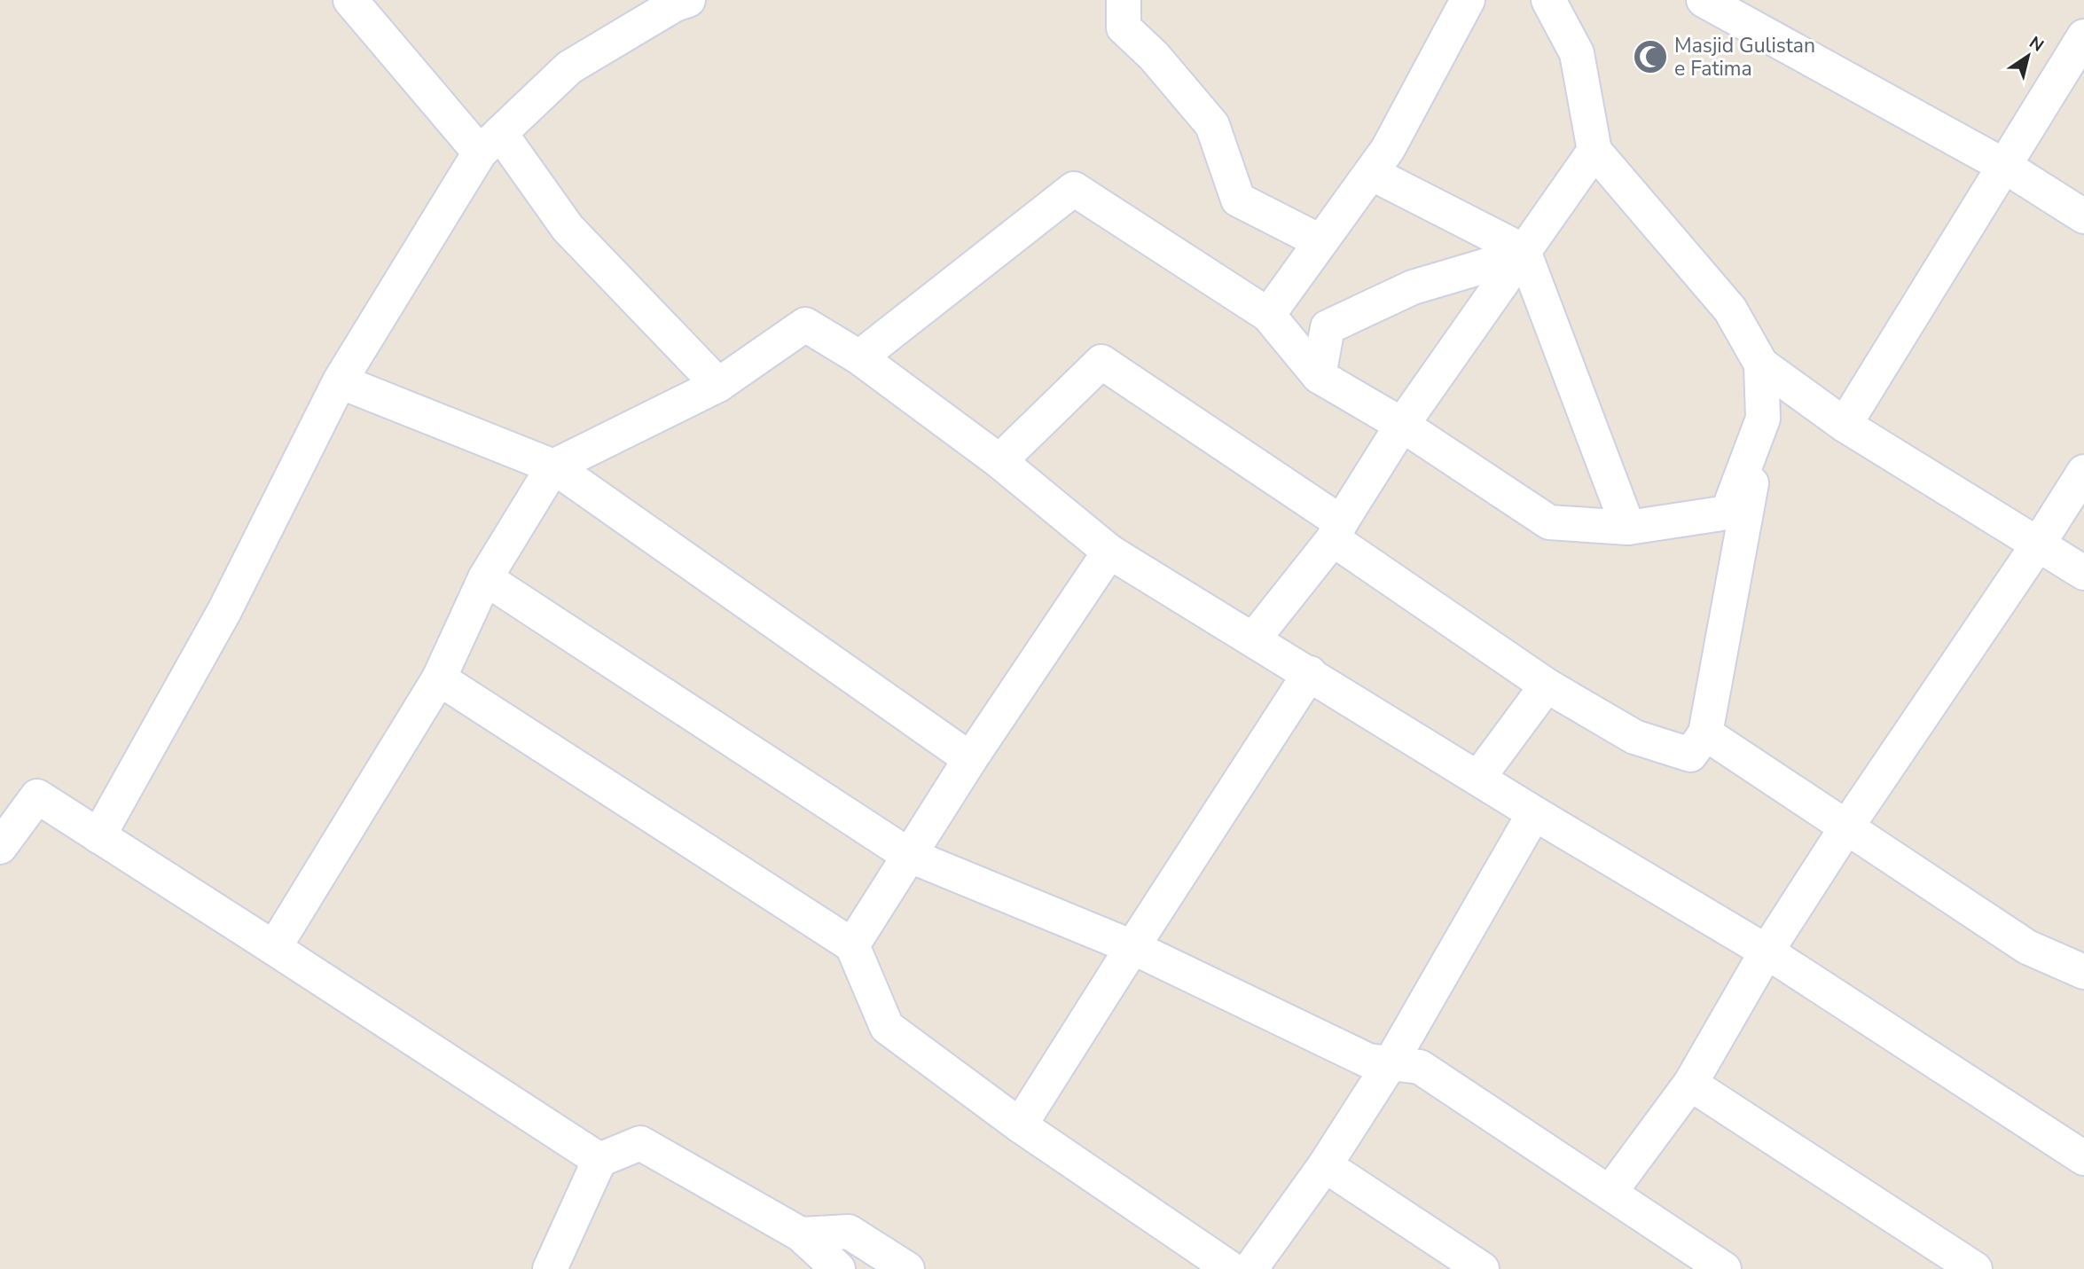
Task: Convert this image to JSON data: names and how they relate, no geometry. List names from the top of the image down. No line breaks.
{"places":{"mosque":["Masjid Gulistan e Fatima"]},"north":"top right"}
